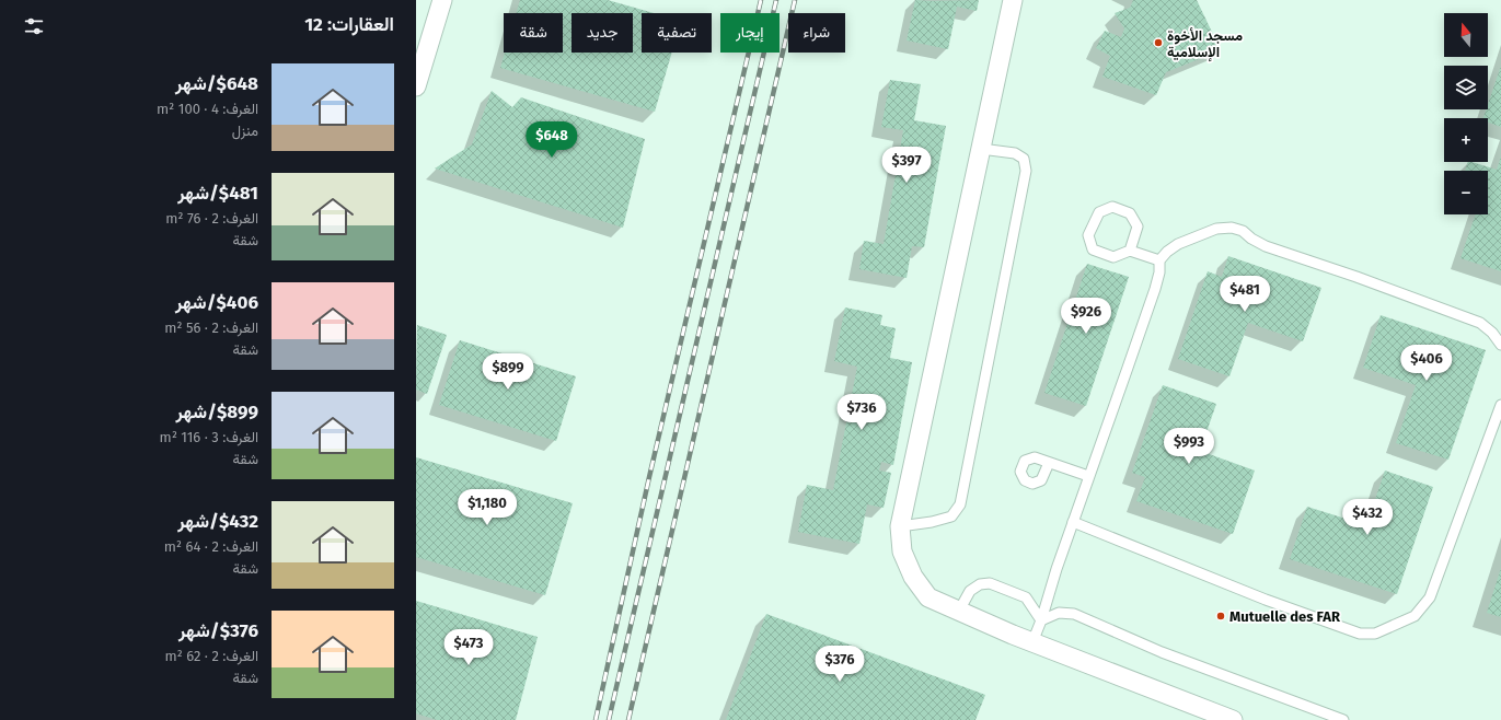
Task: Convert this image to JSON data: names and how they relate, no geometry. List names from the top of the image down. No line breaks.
{"places":["مسجد الأخوة الإسلامية","Mutuelle des FAR"],"north":"top","page":{"heading":"العقارات: 12","map_buttons":["+","−"],"chip":["شراء","إيجار","تصفية","جديد","شقة"],"list":[{"name":"$648/شهر","note":"الغرف: 4 · 100 m² · منزل"},{"name":"$481/شهر","note":"الغرف: 2 · 76 m² · شقة"},{"name":"$406/شهر","note":"الغرف: 2 · 56 m² · شقة"},{"name":"$899/شهر","note":"الغرف: 3 · 116 m² · شقة"},{"name":"$432/شهر","note":"الغرف: 2 · 64 m² · شقة"},{"name":"$376/شهر","note":"الغرف: 2 · 62 m² · شقة"}],"price":["$648","$397","$481","$926","$406","$899","$736","$993","$1,180","$432","$473","$376"]}}
